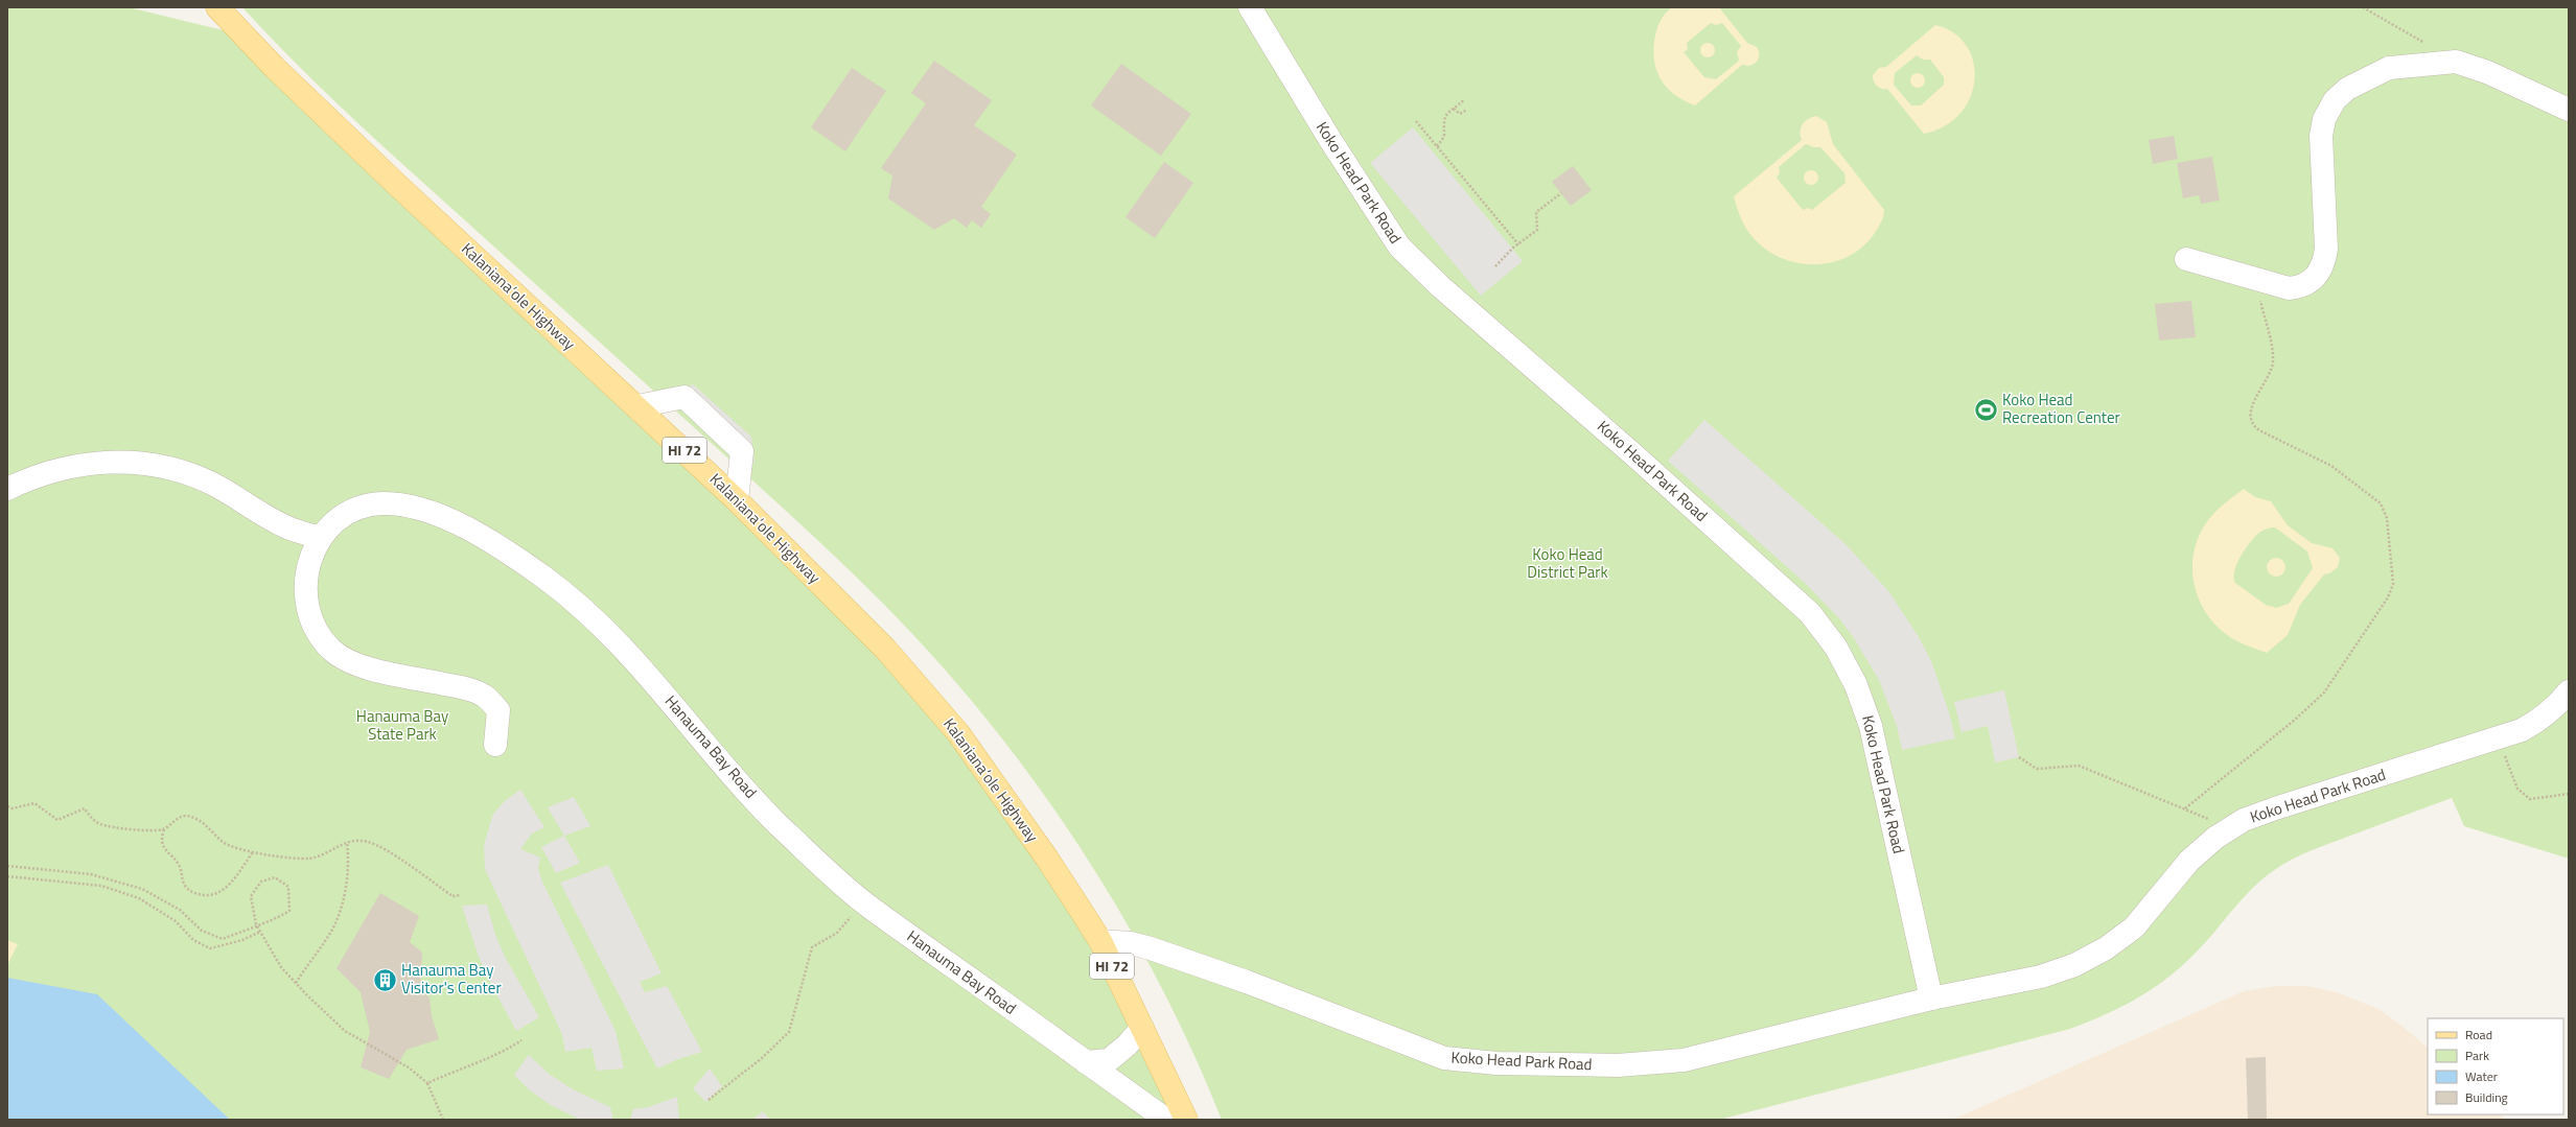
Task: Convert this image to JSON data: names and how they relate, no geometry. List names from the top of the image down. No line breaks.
{"streets":{"main road":["Kalaniana’ole Highway","HI 72"],"lane":["Koko Head Park Road","Hanauma Bay Road"]},"crossings":[["Koko Head Park Road","Kalaniana’ole Highway"]],"parks":["Koko Head District Park","Hanauma Bay State Park"],"places":{"sports":["Koko Head Recreation Center"],"building":["Hanauma Bay Visitor's Center"]},"legend":["Road","Park","Water","Building"]}
